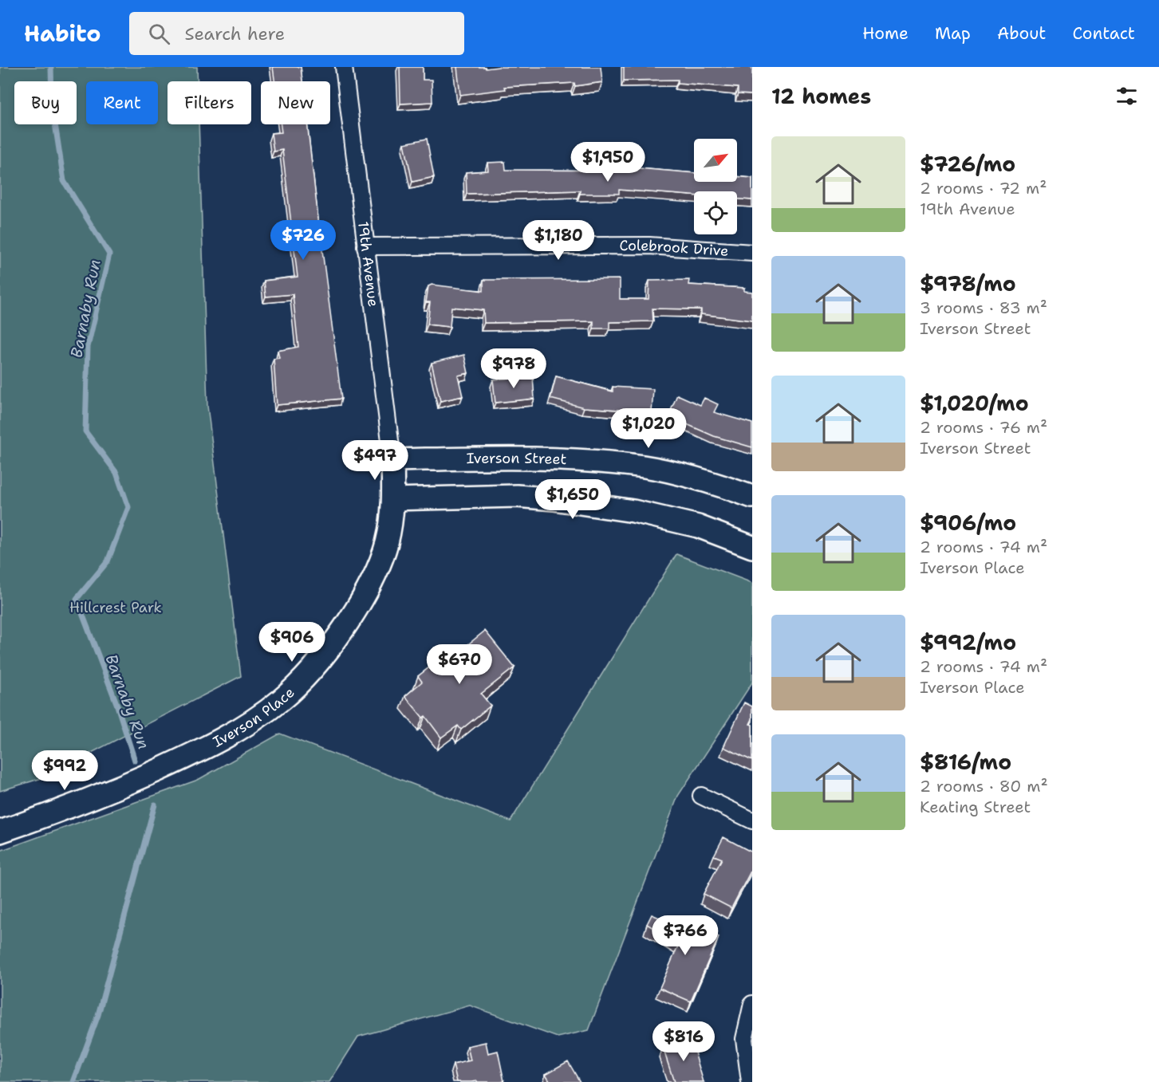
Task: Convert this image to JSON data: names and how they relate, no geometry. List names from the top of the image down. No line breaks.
{"streets":{"main road":["Iverson Street","Iverson Place"],"street":["Colebrook Drive","19th Avenue"]},"crossings":[["Colebrook Drive","19th Avenue"],["19th Avenue","Iverson Street"],["19th Avenue","Iverson Place"],["Iverson Street","Iverson Place"]],"water":["Barnaby Run"],"parks":["Hillcrest Park"],"north":"top right","page":{"header":"Habito","search":"Search here","nav":["Home","Map","About","Contact"],"heading":"12 homes","chip":["Buy","Rent","Filters","New"],"list":[{"name":"$726/mo","note":"2 rooms · 72 m² · 19th Avenue"},{"name":"$978/mo","note":"3 rooms · 83 m² · Iverson Street"},{"name":"$1,020/mo","note":"2 rooms · 76 m² · Iverson Street"},{"name":"$906/mo","note":"2 rooms · 74 m² · Iverson Place"},{"name":"$992/mo","note":"2 rooms · 74 m² · Iverson Place"},{"name":"$816/mo","note":"2 rooms · 80 m² · Keating Street"}],"price":["$1,950","$726","$1,180","$978","$1,020","$497","$1,650","$906","$670","$992","$766","$816"]}}
